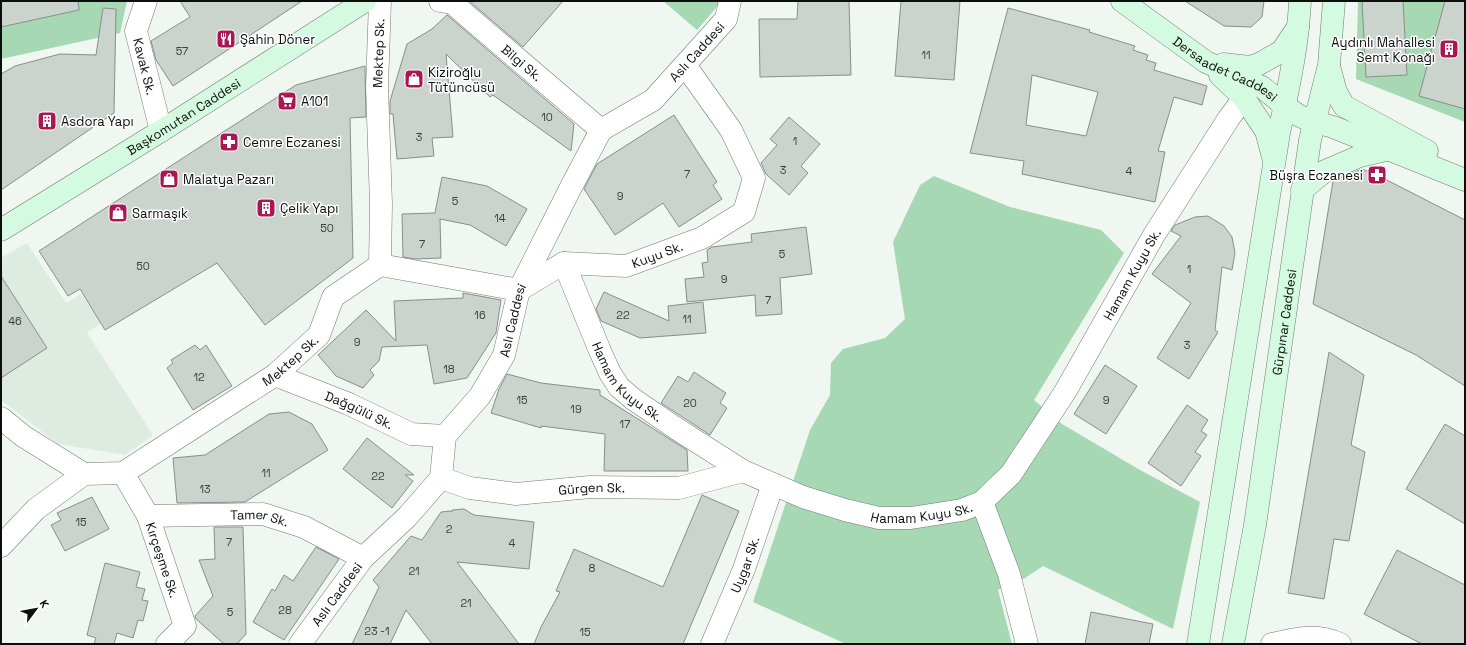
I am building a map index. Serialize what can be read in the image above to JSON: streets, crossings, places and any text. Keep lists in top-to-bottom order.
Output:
{
  "streets": {
    "main road": ["Dersaadet Caddesi", "Başkomutan Caddesi", "Gürpınar Caddesi"],
    "street": [
      "Aslı Caddesi",
      "Mektep Sk.",
      "Bilgi Sk.",
      "Kavak Sk.",
      "Kuyu Sk.",
      "Hamam Kuyu Sk.",
      "Dağgülü Sk.",
      "Gürgen Sk.",
      "Tamer Sk.",
      "Kırçeşme Sk.",
      "Uygar Sk."
    ]
  },
  "crossings": [
    ["Aslı Caddesi", "Bilgi Sk."],
    ["Aslı Caddesi", "Kuyu Sk."],
    ["Aslı Caddesi", "Dağgülü Sk."],
    ["Aslı Caddesi", "Gürgen Sk."],
    ["Aslı Caddesi", "Tamer Sk."],
    ["Mektep Sk.", "Dağgülü Sk."],
    ["Mektep Sk.", "Kırçeşme Sk."],
    ["Kavak Sk.", "Başkomutan Caddesi"],
    ["Dersaadet Caddesi", "Gürpınar Caddesi"],
    ["Kuyu Sk.", "Hamam Kuyu Sk."],
    ["Hamam Kuyu Sk.", "Gürgen Sk."],
    ["Hamam Kuyu Sk.", "Uygar Sk."],
    ["Tamer Sk.", "Kırçeşme Sk."]
  ],
  "places": {
    "restaurant": ["Şahin Döner"],
    "building": ["Aydınlı Mahallesi Semt Konağı", "Asdora Yapı", "Çelik Yapı"],
    "shop": ["Kiziroğlu Tütüncüsü", "Malatya Pazarı", "Sarmaşık"],
    "supermarket": ["A101"],
    "pharmacy": ["Cemre Eczanesi", "Büşra Eczanesi"]
  },
  "house_numbers": [
    "57",
    "11",
    "10",
    "3",
    "1",
    "3",
    "4",
    "7",
    "9",
    "5",
    "14",
    "50",
    "7",
    "5",
    "50",
    "1",
    "9",
    "7",
    "16",
    "22",
    "11",
    "46",
    "9",
    "3",
    "18",
    "12",
    "15",
    "9",
    "20",
    "19",
    "17",
    "11",
    "22",
    "13",
    "15",
    "2",
    "7",
    "4",
    "8",
    "21",
    "21",
    "28",
    "5",
    "23 -1",
    "15"
  ],
  "north": "top right"
}
